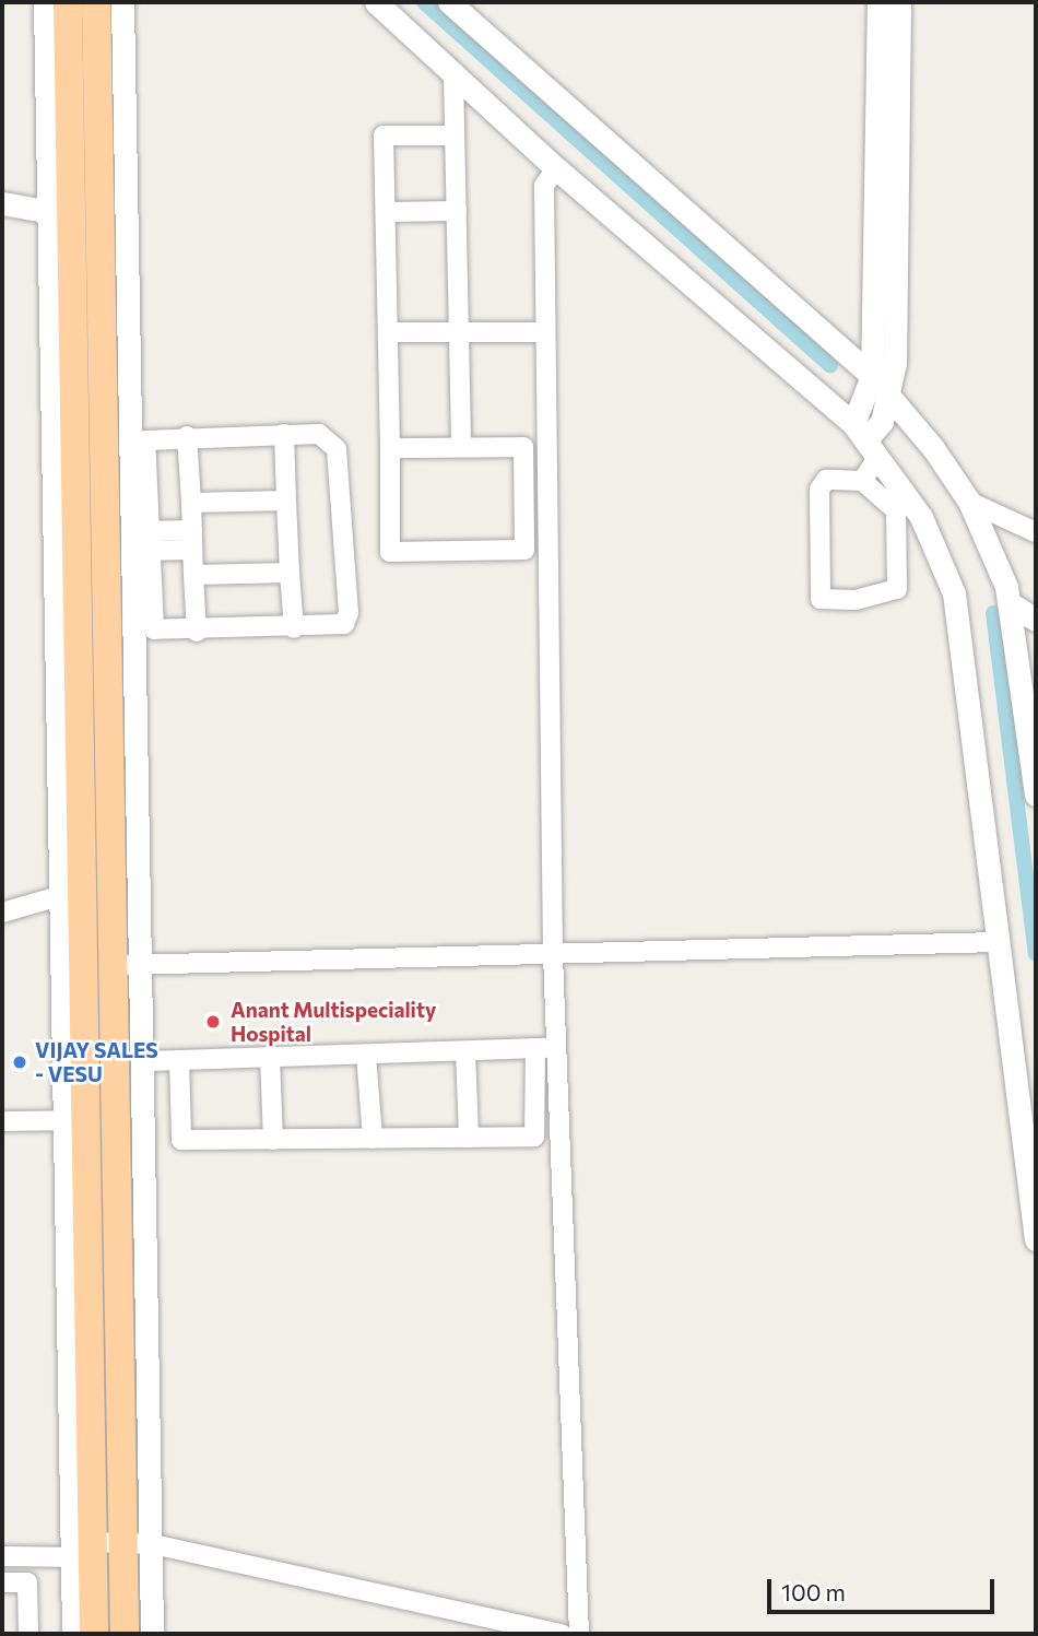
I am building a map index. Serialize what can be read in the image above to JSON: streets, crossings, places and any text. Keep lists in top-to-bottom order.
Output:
{
  "places": ["Anant Multispeciality Hospital", "VIJAY SALES - VESU"],
  "scale_bar": "100 m"
}
